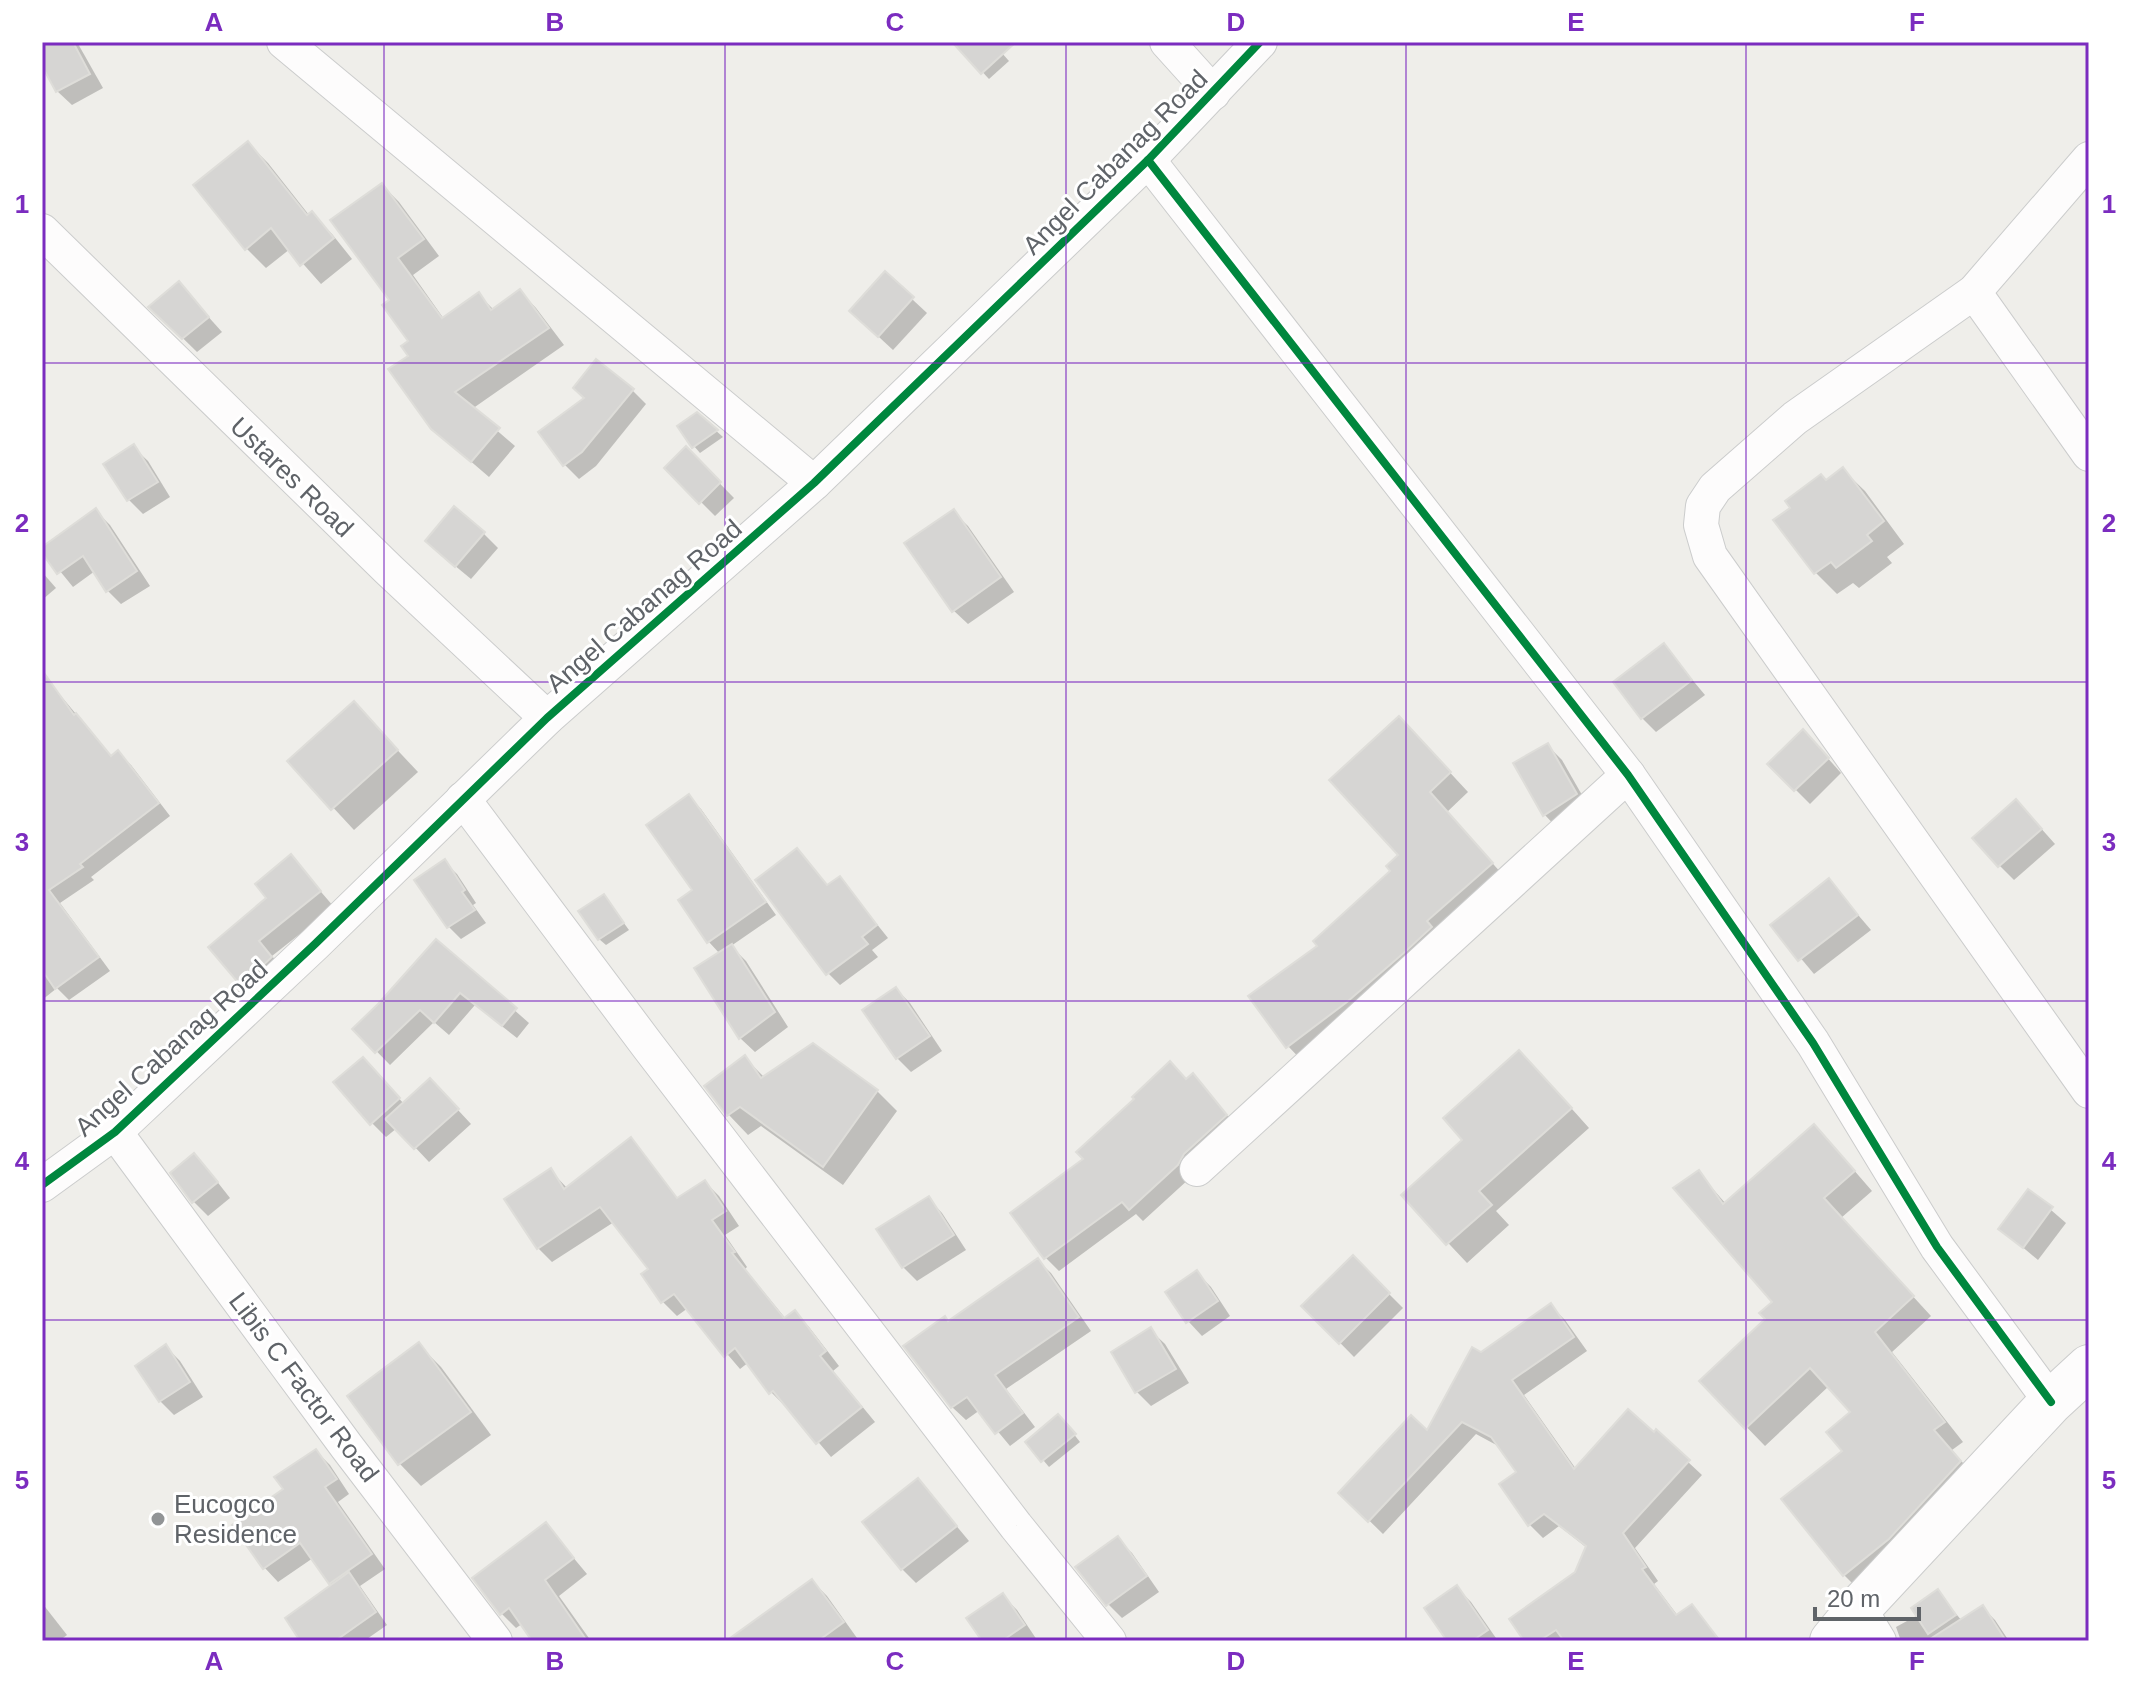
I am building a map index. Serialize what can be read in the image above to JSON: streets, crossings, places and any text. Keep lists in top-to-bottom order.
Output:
{
  "streets": {
    "street": ["Angel Cabanag Road", "Ustares Road", "Libis C Factor Road"]
  },
  "crossings": [
    ["Angel Cabanag Road", "Ustares Road"],
    ["Angel Cabanag Road", "Libis C Factor Road"]
  ],
  "places": ["Eucogco Residence"],
  "scale_bar": "20 m",
  "grid": {
    "columns": [
      "A",
      "B",
      "C",
      "D",
      "E",
      "F"
    ],
    "rows": [
      "1",
      "2",
      "3",
      "4",
      "5"
    ]
  }
}
